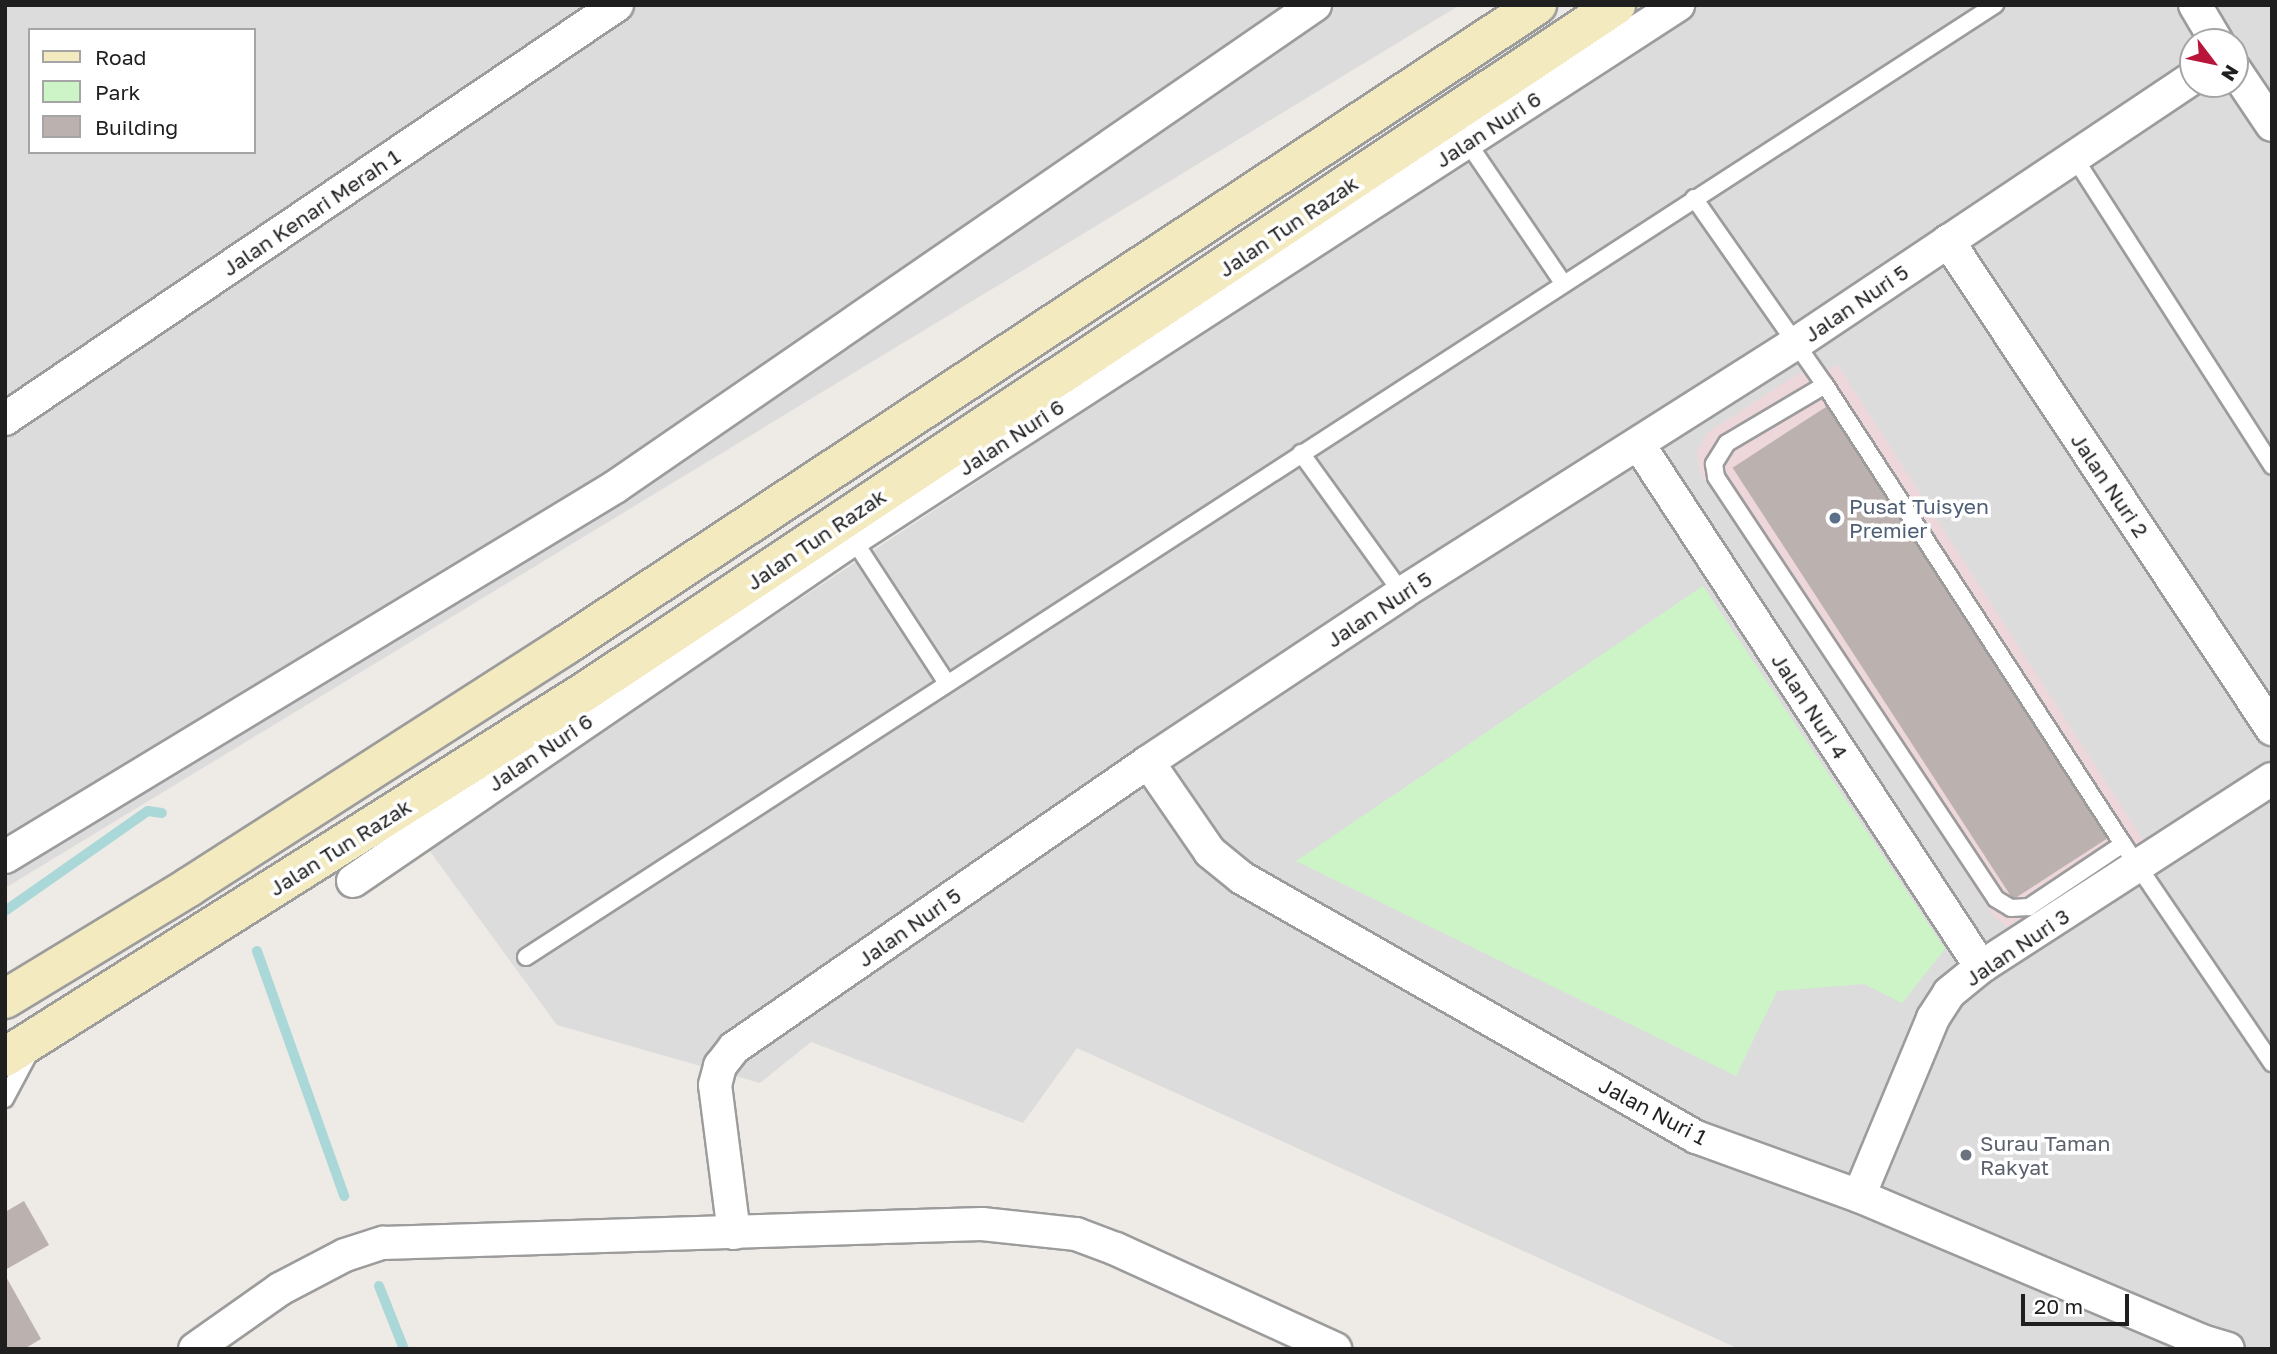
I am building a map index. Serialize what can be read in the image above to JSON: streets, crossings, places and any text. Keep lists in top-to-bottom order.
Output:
{
  "streets": {
    "main road": ["Jalan Tun Razak"],
    "street": [
      "Jalan Nuri 6",
      "Jalan Kenari Merah 1",
      "Jalan Nuri 5",
      "Jalan Nuri 2",
      "Jalan Nuri 4",
      "Jalan Nuri 3",
      "Jalan Nuri 1"
    ]
  },
  "crossings": [
    ["Jalan Nuri 6", "Jalan Tun Razak"],
    ["Jalan Nuri 5", "Jalan Nuri 2"],
    ["Jalan Nuri 5", "Jalan Nuri 4"],
    ["Jalan Nuri 5", "Jalan Nuri 1"],
    ["Jalan Nuri 4", "Jalan Nuri 3"],
    ["Jalan Nuri 3", "Jalan Nuri 1"]
  ],
  "places": ["Pusat Tuisyen Premier", "Surau Taman Rakyat"],
  "legend": ["Road", "Park", "Building"],
  "scale_bar": "20 m",
  "north": "bottom right"
}
